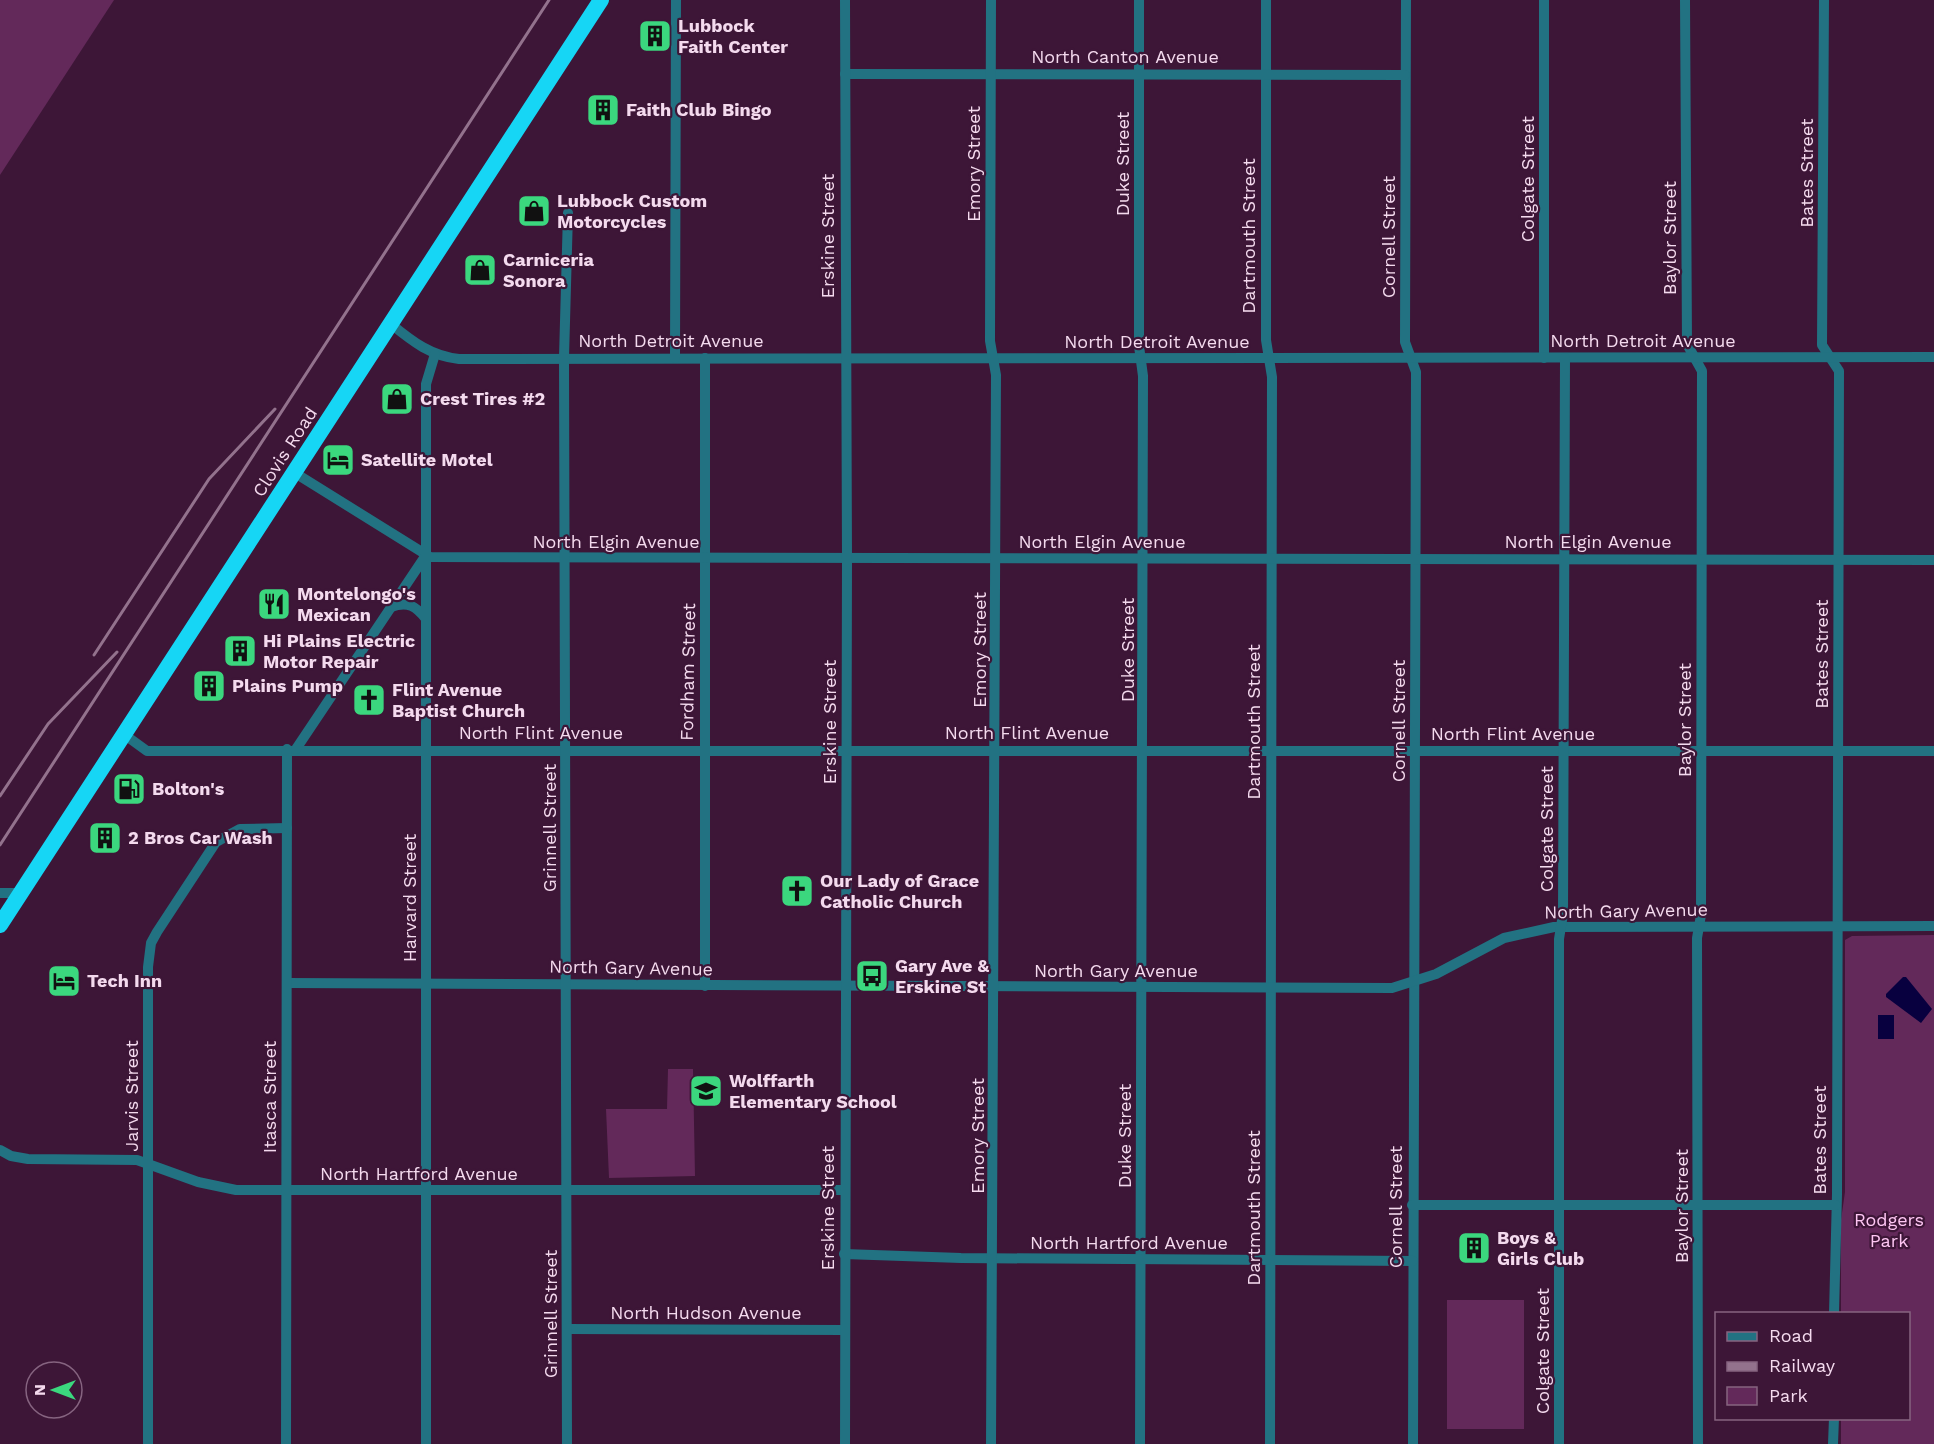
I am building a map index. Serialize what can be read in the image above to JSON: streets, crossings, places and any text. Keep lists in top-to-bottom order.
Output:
{
  "streets": {
    "highway": ["Clovis Road"],
    "street": [
      "North Canton Avenue",
      "Emory Street",
      "Duke Street",
      "Bates Street",
      "Colgate Street",
      "Erskine Street",
      "Dartmouth Street",
      "Cornell Street",
      "Baylor Street",
      "North Detroit Avenue",
      "North Elgin Avenue",
      "Fordham Street",
      "North Flint Avenue",
      "Grinnell Street",
      "Harvard Street",
      "North Gary Avenue",
      "Jarvis Street",
      "Itasca Street",
      "North Hartford Avenue",
      "North Hudson Avenue"
    ]
  },
  "crossings": [
    ["North Canton Avenue", "Emory Street"],
    ["North Canton Avenue", "Duke Street"],
    ["North Canton Avenue", "Erskine Street"],
    ["North Canton Avenue", "Dartmouth Street"],
    ["North Canton Avenue", "Cornell Street"],
    ["Emory Street", "North Detroit Avenue"],
    ["Emory Street", "North Elgin Avenue"],
    ["Emory Street", "North Flint Avenue"],
    ["Emory Street", "North Gary Avenue"],
    ["Emory Street", "North Hartford Avenue"],
    ["Duke Street", "North Detroit Avenue"],
    ["Duke Street", "North Elgin Avenue"],
    ["Duke Street", "North Flint Avenue"],
    ["Duke Street", "North Gary Avenue"],
    ["Duke Street", "North Hartford Avenue"],
    ["Bates Street", "North Detroit Avenue"],
    ["Bates Street", "North Elgin Avenue"],
    ["Bates Street", "North Flint Avenue"],
    ["Bates Street", "North Gary Avenue"],
    ["Colgate Street", "North Detroit Avenue"],
    ["Colgate Street", "North Elgin Avenue"],
    ["Colgate Street", "North Flint Avenue"],
    ["Colgate Street", "North Gary Avenue"],
    ["Erskine Street", "North Detroit Avenue"],
    ["Erskine Street", "North Elgin Avenue"],
    ["Erskine Street", "North Flint Avenue"],
    ["Erskine Street", "North Gary Avenue"],
    ["Erskine Street", "North Hartford Avenue"],
    ["Erskine Street", "North Hudson Avenue"],
    ["Dartmouth Street", "North Detroit Avenue"],
    ["Dartmouth Street", "North Elgin Avenue"],
    ["Dartmouth Street", "North Flint Avenue"],
    ["Dartmouth Street", "North Gary Avenue"],
    ["Dartmouth Street", "North Hartford Avenue"],
    ["Cornell Street", "North Detroit Avenue"],
    ["Cornell Street", "North Elgin Avenue"],
    ["Cornell Street", "North Flint Avenue"],
    ["Cornell Street", "North Gary Avenue"],
    ["Cornell Street", "North Hartford Avenue"],
    ["Baylor Street", "North Detroit Avenue"],
    ["Baylor Street", "North Elgin Avenue"],
    ["Baylor Street", "North Flint Avenue"],
    ["Baylor Street", "North Gary Avenue"],
    ["North Detroit Avenue", "Clovis Road"],
    ["North Detroit Avenue", "Fordham Street"],
    ["North Detroit Avenue", "Grinnell Street"],
    ["North Detroit Avenue", "Harvard Street"],
    ["Clovis Road", "North Flint Avenue"],
    ["North Elgin Avenue", "Fordham Street"],
    ["North Elgin Avenue", "Grinnell Street"],
    ["North Elgin Avenue", "Harvard Street"],
    ["Fordham Street", "North Flint Avenue"],
    ["Fordham Street", "North Gary Avenue"],
    ["North Flint Avenue", "Grinnell Street"],
    ["North Flint Avenue", "Harvard Street"],
    ["North Flint Avenue", "Itasca Street"],
    ["Grinnell Street", "North Gary Avenue"],
    ["Grinnell Street", "North Hartford Avenue"],
    ["Grinnell Street", "North Hudson Avenue"],
    ["Harvard Street", "North Gary Avenue"],
    ["Harvard Street", "North Hartford Avenue"],
    ["North Gary Avenue", "Itasca Street"],
    ["Jarvis Street", "Itasca Street"],
    ["Jarvis Street", "North Hartford Avenue"],
    ["Itasca Street", "North Hartford Avenue"]
  ],
  "parks": ["Rodgers Park"],
  "places": {
    "building": [
      "Lubbock Faith Center",
      "Faith Club Bingo",
      "Hi Plains Electric Motor Repair",
      "Plains Pump",
      "2 Bros Car Wash",
      "Boys & Girls Club"
    ],
    "shop": ["Lubbock Custom Motorcycles", "Carniceria Sonora", "Crest Tires #2"],
    "hotel": ["Satellite Motel", "Tech Inn"],
    "restaurant": ["Montelongo's Mexican"],
    "church": ["Flint Avenue Baptist Church", "Our Lady of Grace Catholic Church"],
    "fuel station": ["Bolton's"],
    "bus stop": ["Gary Ave & Erskine St"],
    "school or university": ["Wolffarth Elementary School"]
  },
  "legend": ["Road", "Railway", "Park"],
  "north": "left"
}
